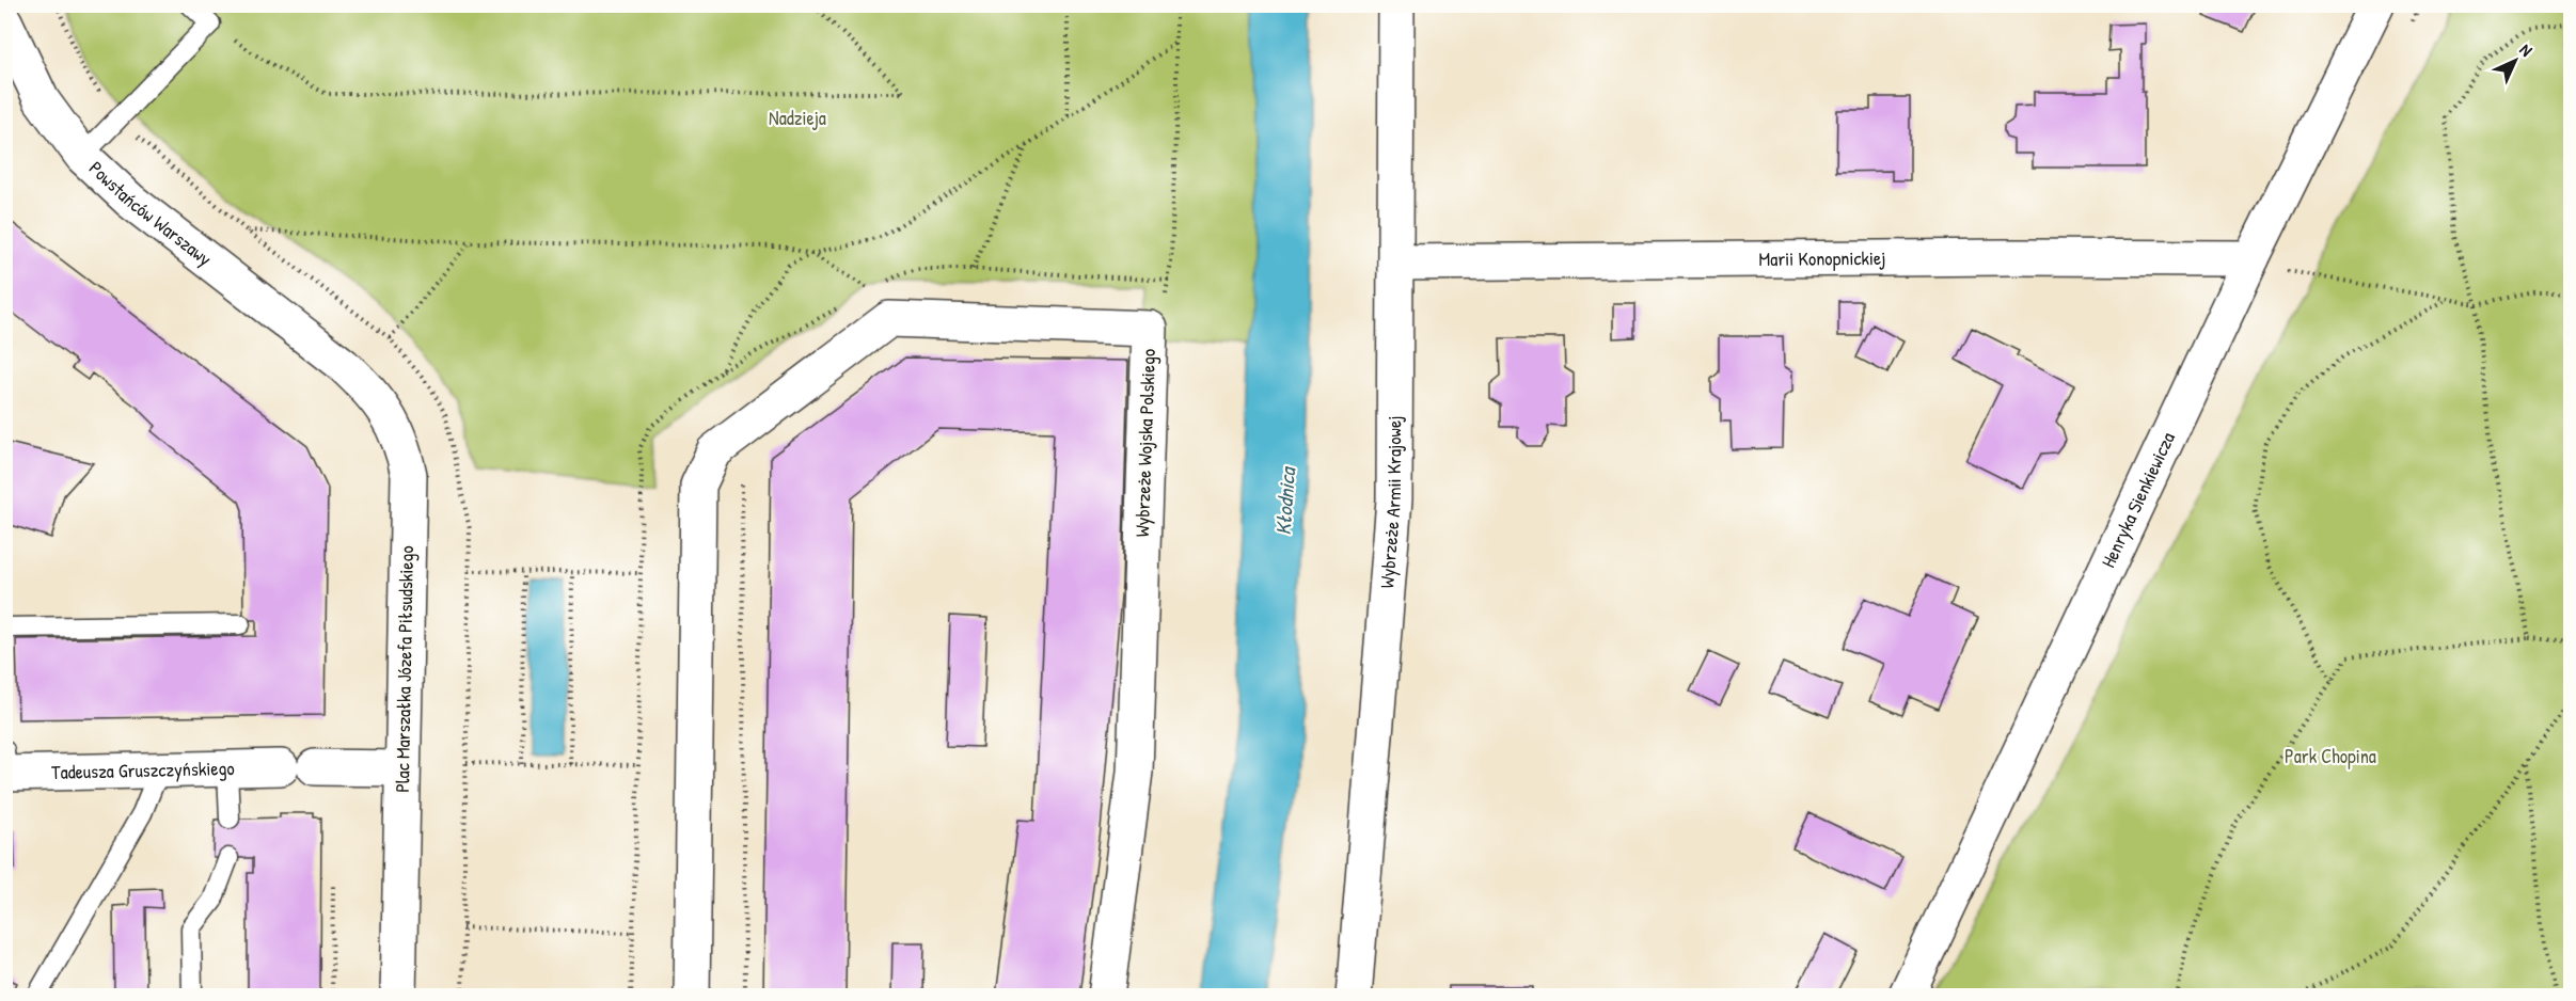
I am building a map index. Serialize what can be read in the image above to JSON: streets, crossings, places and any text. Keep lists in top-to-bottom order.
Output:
{
  "streets": {
    "street": [
      "Powstańców Warszawy",
      "Marii Konopnickiej",
      "Wybrzeże Wojska Polskiego",
      "Henryka Sienkiewicza",
      "Wybrzeże Armii Krajowej",
      "Plac Marszałka Józefa Piłsudskiego",
      "Tadeusza Gruszczyńskiego"
    ]
  },
  "crossings": [
    ["Powstańców Warszawy", "Plac Marszałka Józefa Piłsudskiego"],
    ["Marii Konopnickiej", "Henryka Sienkiewicza"],
    ["Marii Konopnickiej", "Wybrzeże Armii Krajowej"],
    ["Plac Marszałka Józefa Piłsudskiego", "Tadeusza Gruszczyńskiego"]
  ],
  "water": ["Kłodnica"],
  "parks": ["Nadzieja", "Park Chopina"],
  "north": "top right"
}
